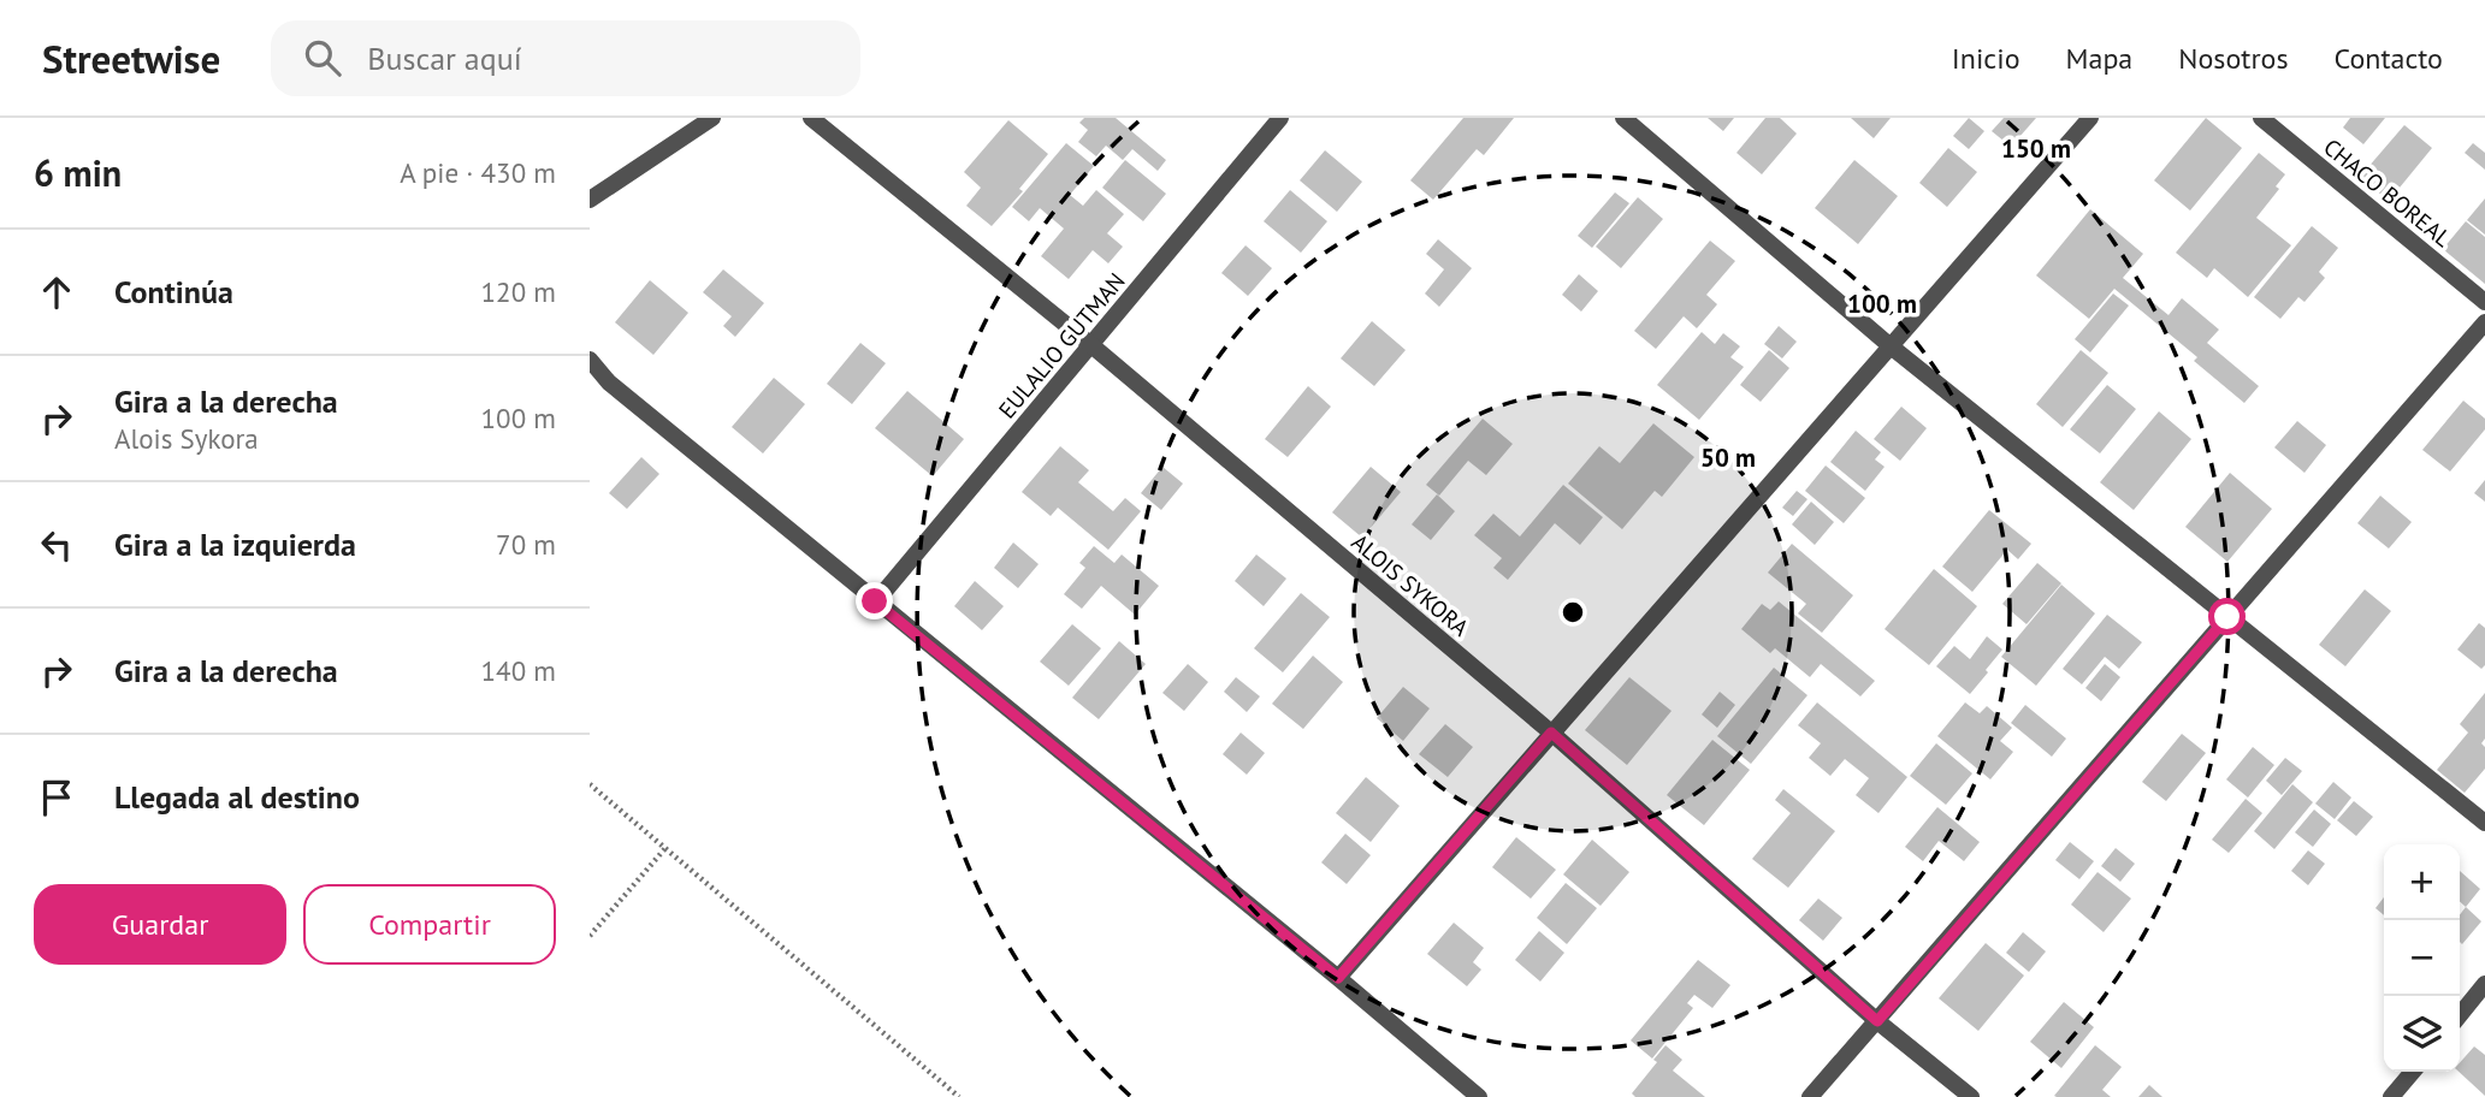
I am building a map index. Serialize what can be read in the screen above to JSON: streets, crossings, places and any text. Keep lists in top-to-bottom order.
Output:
{
  "streets": {
    "street": ["CHACO BOREAL", "EULALIO GUTMAN", "ALOIS SYKORA"]
  },
  "crossings": [
    ["EULALIO GUTMAN", "ALOIS SYKORA"]
  ],
  "page": {
    "header": "Streetwise",
    "search": "Buscar aquí",
    "nav": [
      "Inicio",
      "Mapa",
      "Nosotros",
      "Contacto"
    ],
    "heading": ["6 min", "A pie · 430 m"],
    "list": [
      ["Continúa", "120 m"],
      ["Gira a la derecha", "Alois Sykora", "100 m"],
      ["Gira a la izquierda", "70 m"],
      ["Gira a la derecha", "140 m"],
      "Llegada al destino"
    ],
    "map_buttons": ["+", "−"],
    "buttons": ["Guardar", "Compartir"]
  },
  "rings": ["150 m", "100 m", "50 m"]
}
